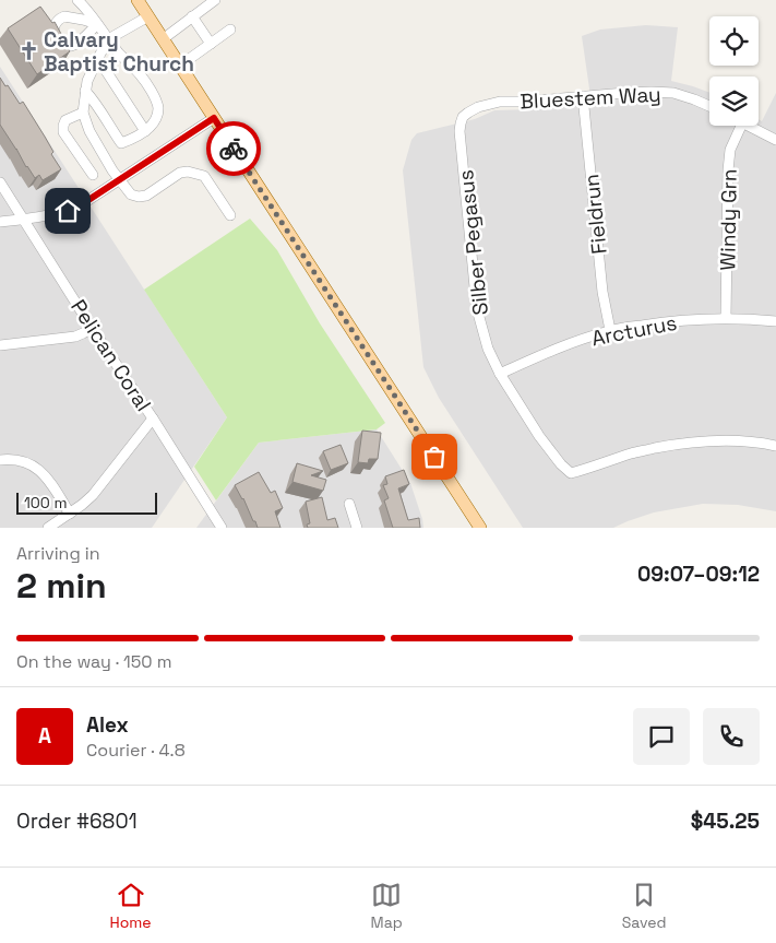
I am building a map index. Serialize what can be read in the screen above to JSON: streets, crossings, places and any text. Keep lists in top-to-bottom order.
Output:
{
  "streets": {
    "street": [
      "Bluestem Way",
      "Fieldrun",
      "Windy Grn",
      "Silber Pegasus",
      "Arcturus",
      "Pelican Coral"
    ]
  },
  "crossings": [
    ["Bluestem Way", "Fieldrun"],
    ["Bluestem Way", "Silber Pegasus"],
    ["Fieldrun", "Arcturus"],
    ["Windy Grn", "Arcturus"],
    ["Silber Pegasus", "Arcturus"]
  ],
  "places": {
    "church": ["Calvary Baptist Church"]
  },
  "scale_bar": "100 m",
  "page": {
    "scale": "100 m",
    "heading": ["2 min", "Arriving in", "09:07–09:12"],
    "panel": [
      "Alex",
      "Courier · 4.8",
      "Order #6801",
      "$45.25"
    ],
    "bar": "On the way · 150 m",
    "round": "A",
    "tabs": ["Home", "Map", "Saved"]
  }
}
